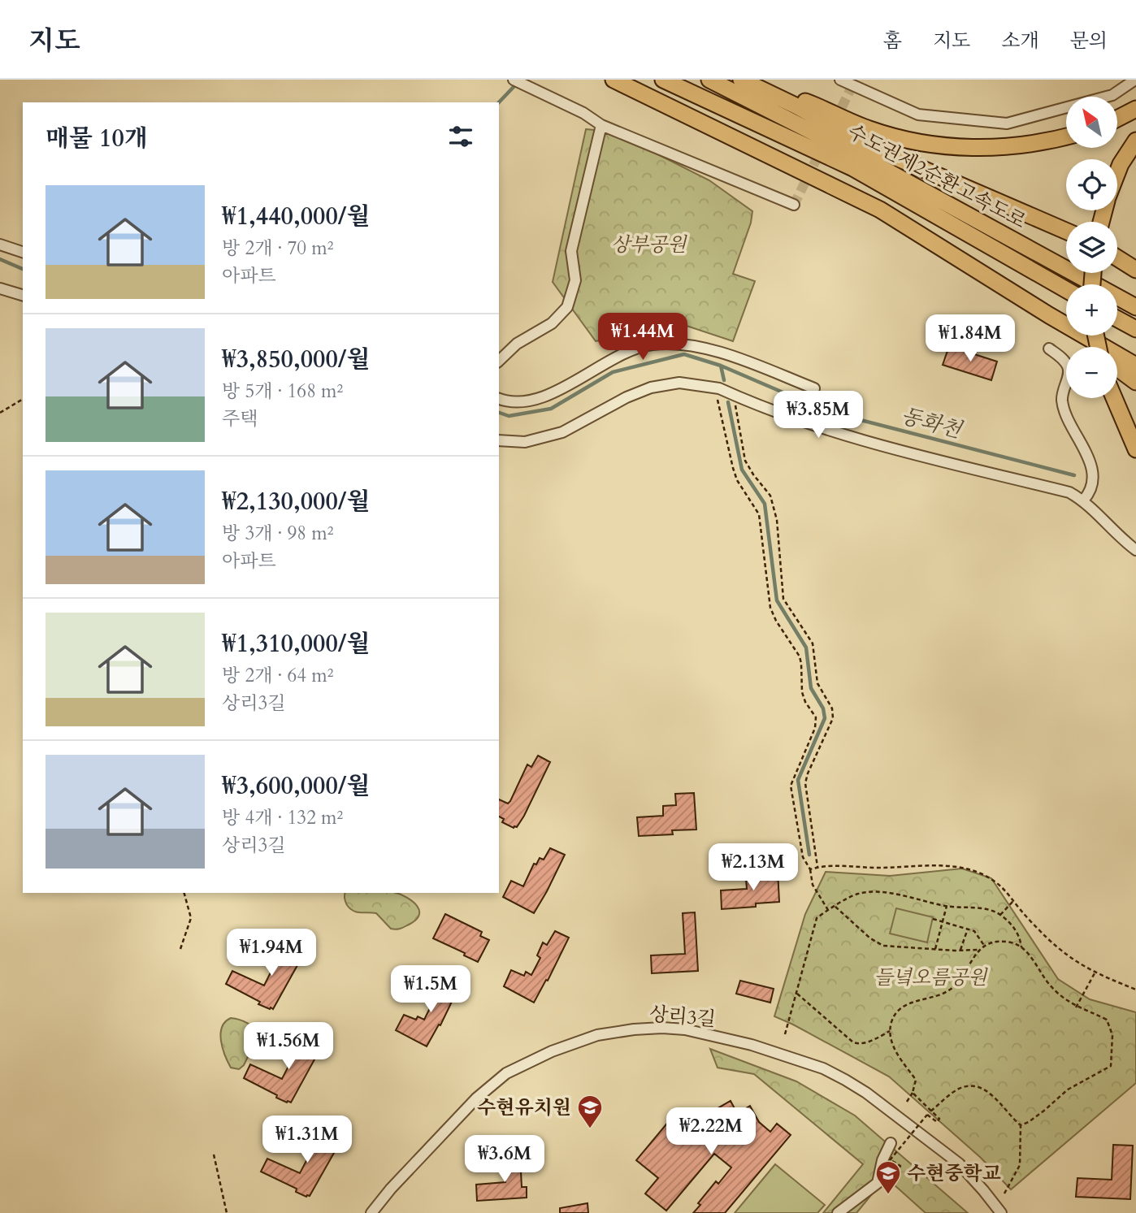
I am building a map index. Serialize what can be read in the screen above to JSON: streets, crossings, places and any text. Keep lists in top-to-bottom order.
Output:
{
  "streets": {
    "highway": ["수도권제2순환고속도로"],
    "street": ["상리3길"]
  },
  "water": ["동화천"],
  "parks": ["상부공원", "들녘오름공원"],
  "places": {
    "school or university": ["수현유치원", "수현중학교"]
  },
  "north": "top left",
  "page": {
    "header": "지도",
    "nav": [
      "홈",
      "지도",
      "소개",
      "문의"
    ],
    "map_buttons": ["+", "−"],
    "heading": "매물 10개",
    "list": [
      {
        "name": "₩1,440,000/월",
        "note": "방 2개 · 70 m² · 아파트"
      },
      {
        "name": "₩3,850,000/월",
        "note": "방 5개 · 168 m² · 주택"
      },
      {
        "name": "₩2,130,000/월",
        "note": "방 3개 · 98 m² · 아파트"
      },
      {
        "name": "₩1,310,000/월",
        "note": "방 2개 · 64 m² · 상리3길"
      },
      {
        "name": "₩3,600,000/월",
        "note": "방 4개 · 132 m² · 상리3길"
      }
    ],
    "price": [
      "₩1.44M",
      "₩1.84M",
      "₩3.85M",
      "₩2.13M",
      "₩1.94M",
      "₩1.5M",
      "₩1.56M",
      "₩2.22M",
      "₩1.31M",
      "₩3.6M"
    ]
  }
}
